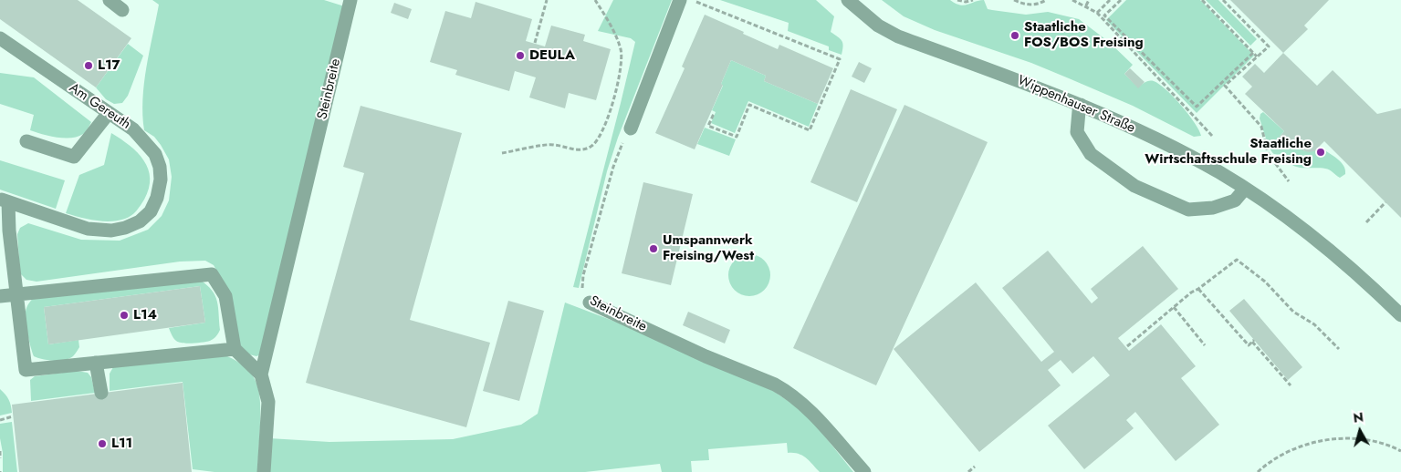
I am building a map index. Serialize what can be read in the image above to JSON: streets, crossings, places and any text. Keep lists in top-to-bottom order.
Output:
{
  "streets": {
    "street": ["Steinbreite", "Wippenhauser Straße", "Am Gereuth"]
  },
  "places": [
    "Staatliche FOS/BOS Freising",
    "DEULA",
    "L17",
    "Staatliche Wirtschaftsschule Freising",
    "Umspannwerk Freising/West",
    "L14",
    "L11"
  ],
  "north": "top"
}
